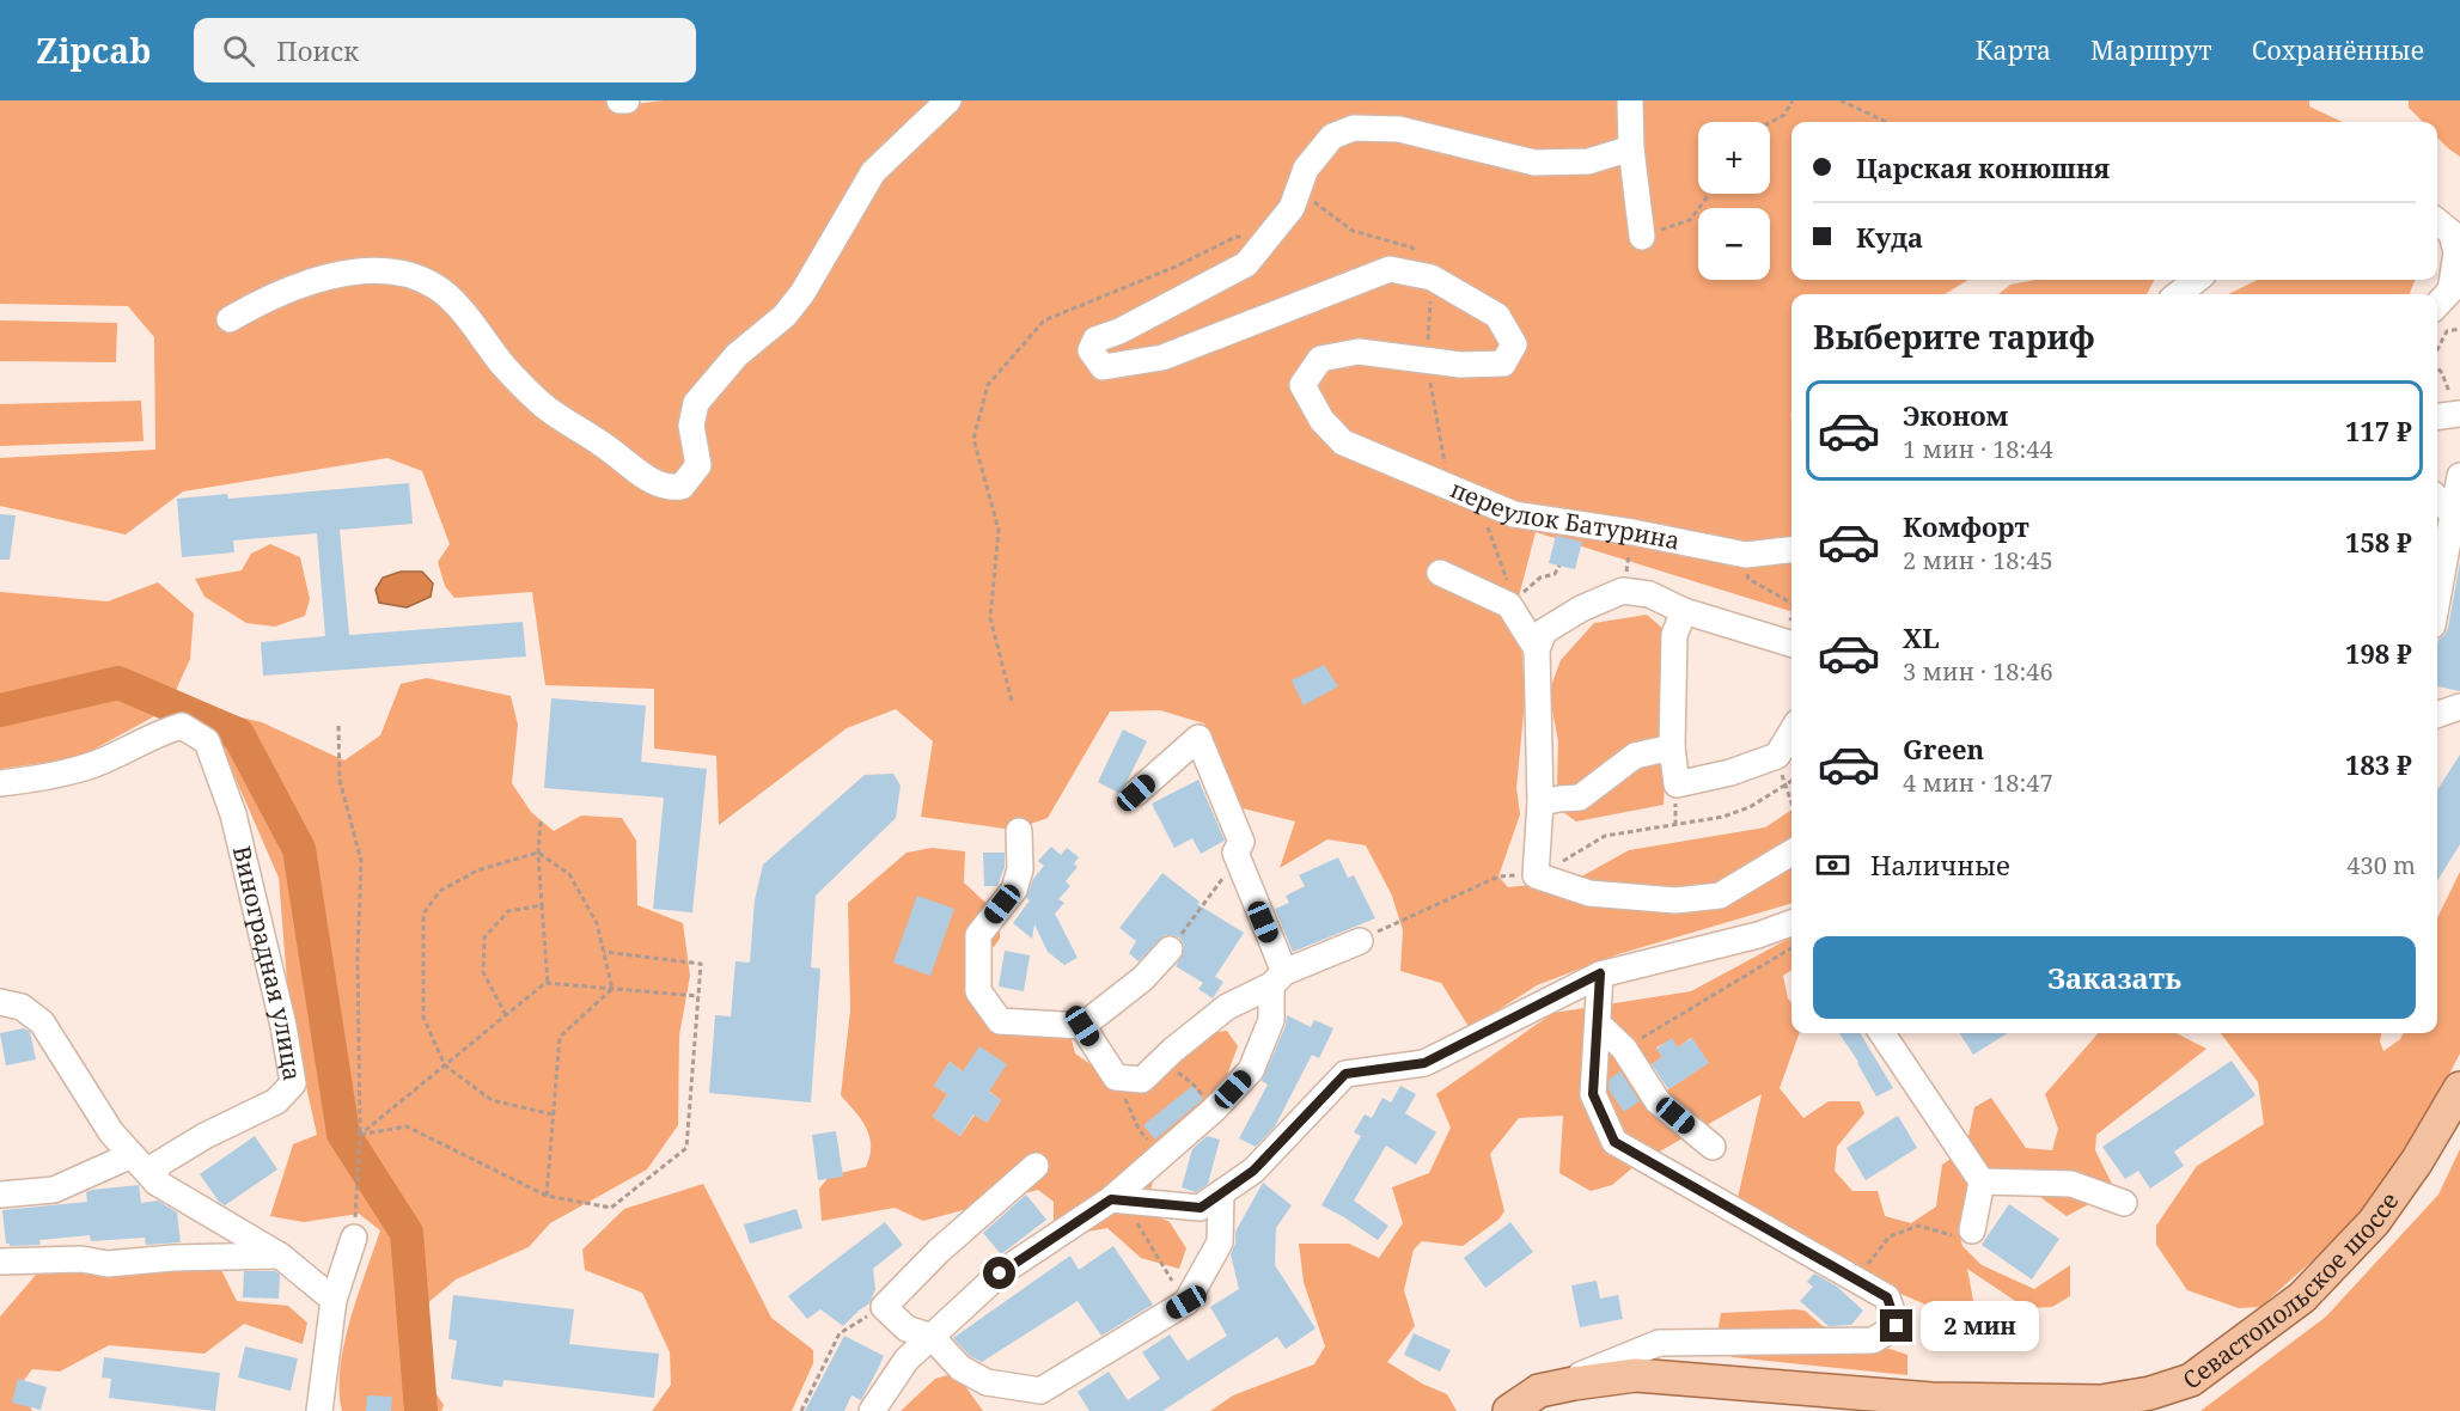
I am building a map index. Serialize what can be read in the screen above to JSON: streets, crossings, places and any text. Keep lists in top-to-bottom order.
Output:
{
  "streets": {
    "main road": ["Севастопольское шоссе"],
    "street": ["переулок Батурина", "Виноградная улица"]
  },
  "page": {
    "header": "Zipcab",
    "search": "Поиск",
    "nav": ["Карта", "Маршрут", "Сохранённые"],
    "map_buttons": ["+", "−"],
    "banner": ["Царская конюшня", "Куда"],
    "heading": "Выберите тариф",
    "list": [
      {
        "name": "Эконом",
        "note": "1 мин · 18:44",
        "value": "117 ₽"
      },
      {
        "name": "Комфорт",
        "note": "2 мин · 18:45",
        "value": "158 ₽"
      },
      {
        "name": "XL",
        "note": "3 мин · 18:46",
        "value": "198 ₽"
      },
      {
        "name": "Green",
        "note": "4 мин · 18:47",
        "value": "183 ₽"
      }
    ],
    "pay": ["Наличные", "430 m"],
    "buttons": "Заказать",
    "bubble": "2 мин"
  }
}
